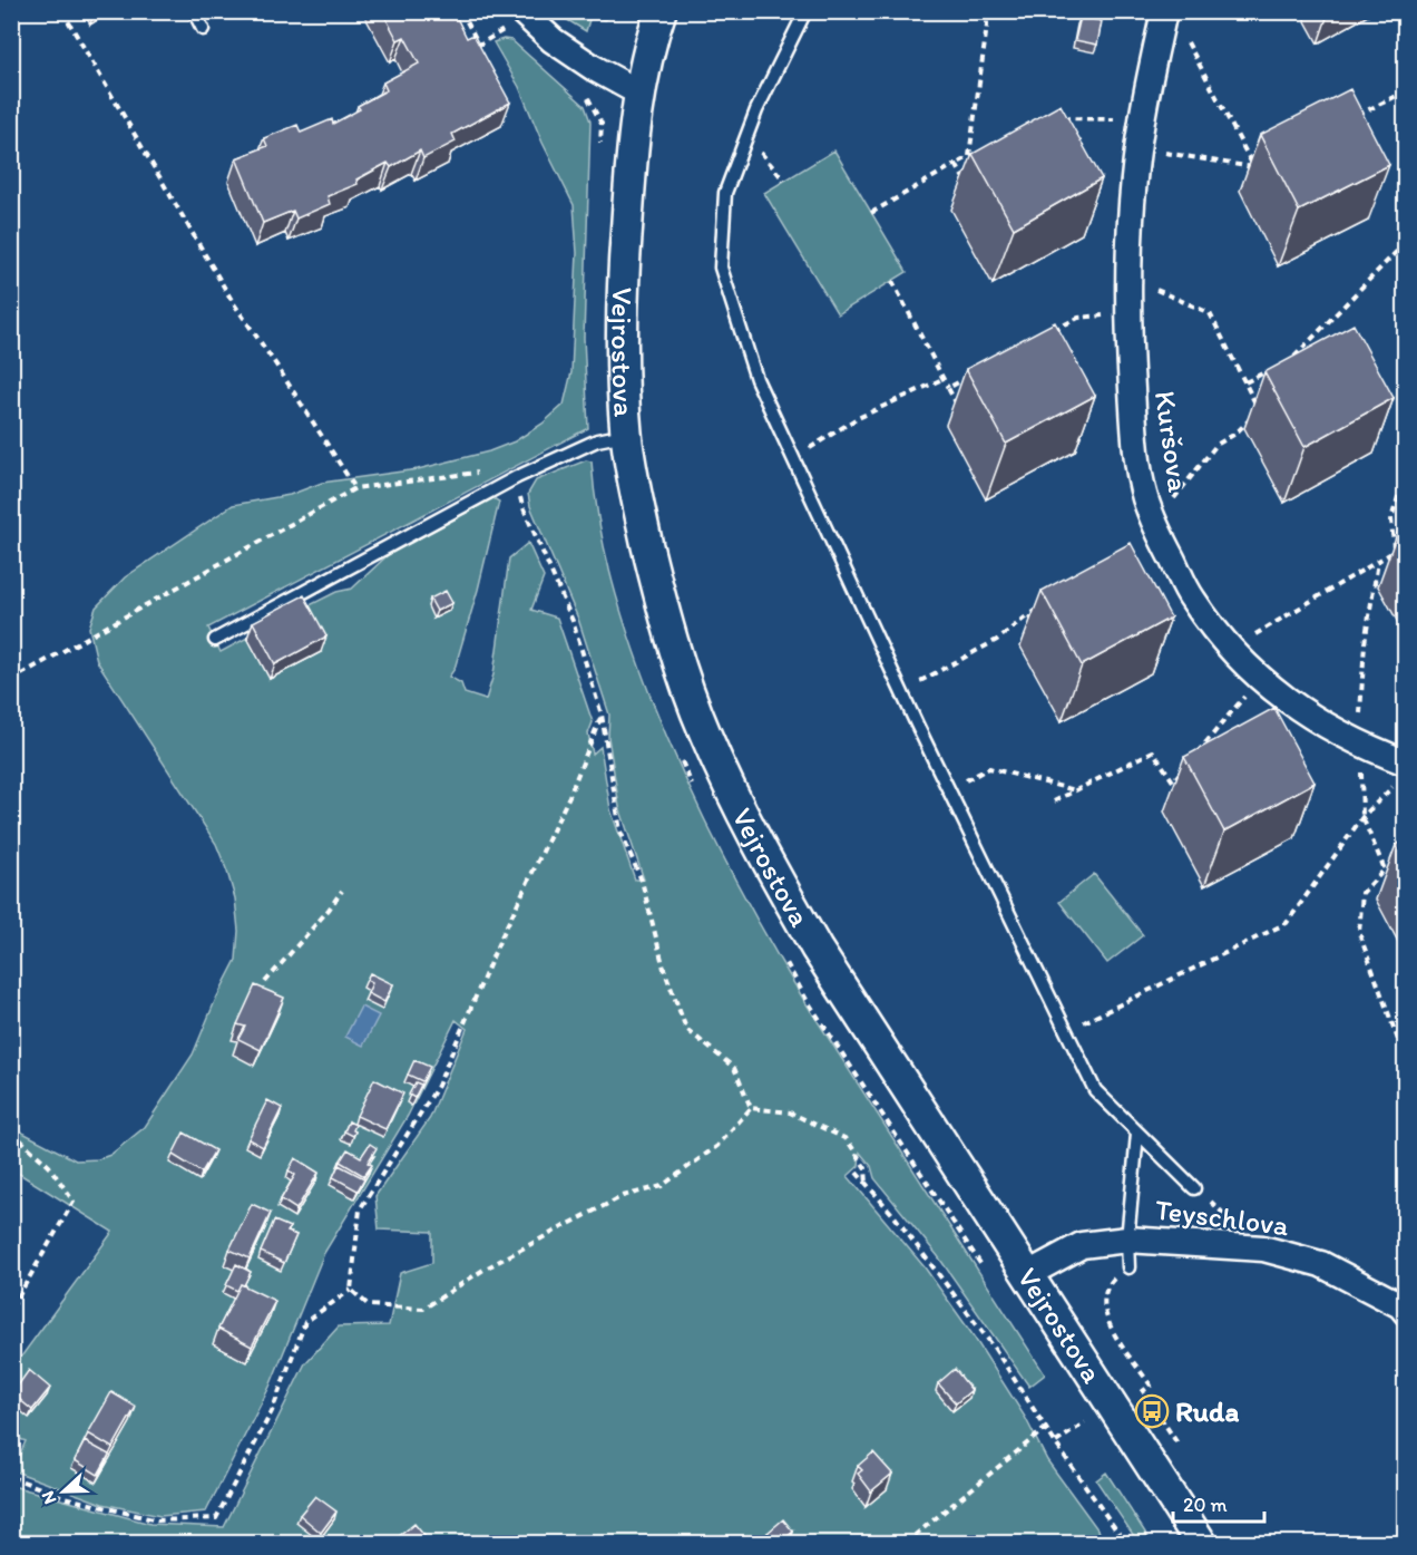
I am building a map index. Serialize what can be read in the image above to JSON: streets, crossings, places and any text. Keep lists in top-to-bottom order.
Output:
{
  "streets": {
    "street": ["Vejrostova", "Kuršova", "Teyschlova"]
  },
  "crossings": [
    ["Vejrostova", "Teyschlova"]
  ],
  "places": {
    "bus stop": ["Ruda"]
  },
  "scale_bar": "20 m",
  "north": "left"
}
